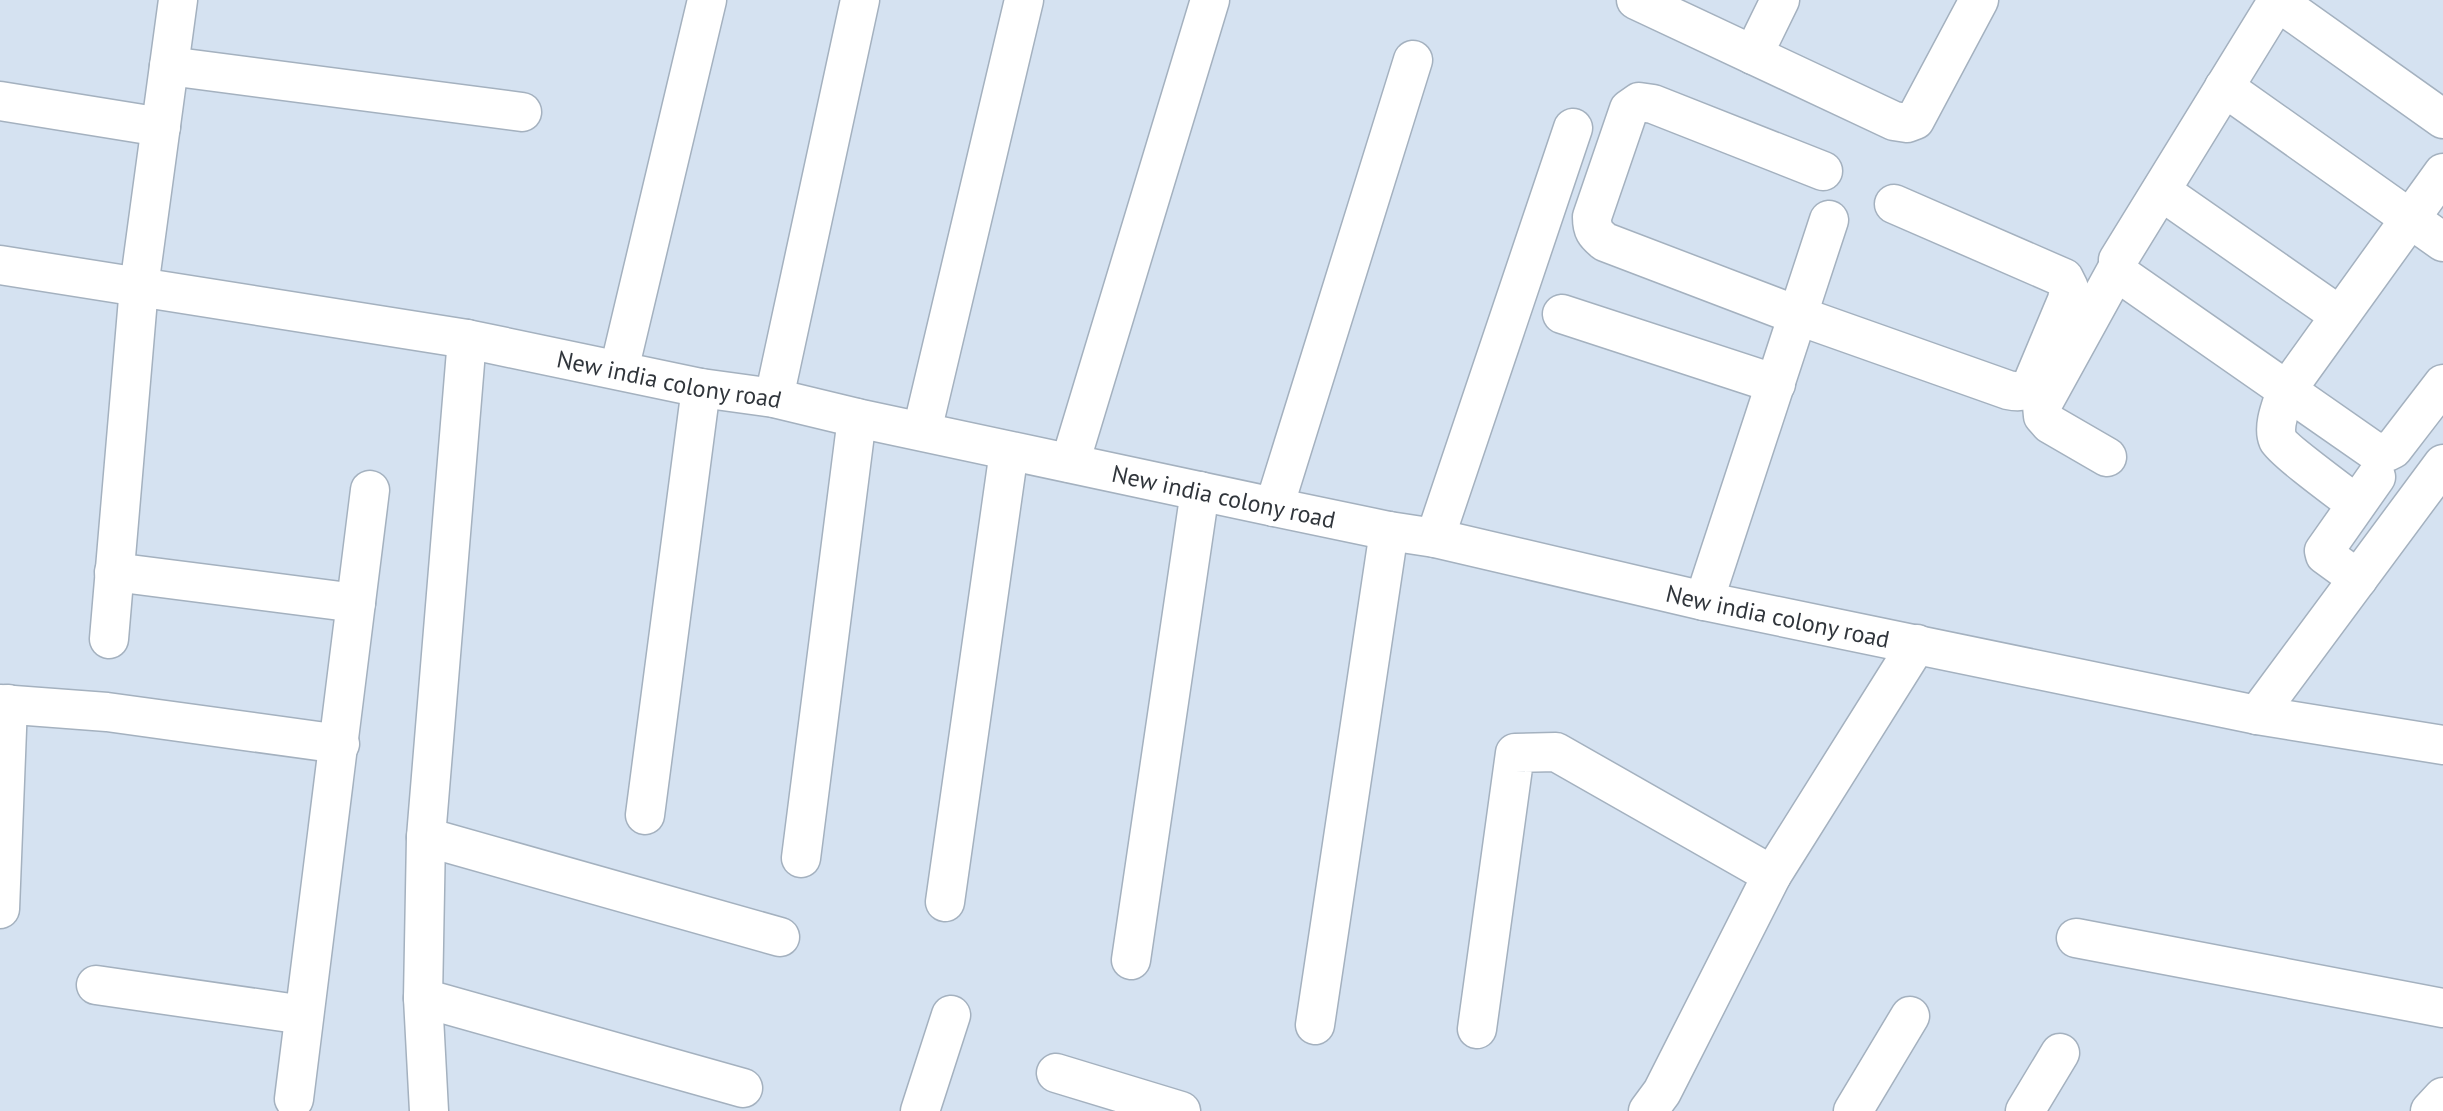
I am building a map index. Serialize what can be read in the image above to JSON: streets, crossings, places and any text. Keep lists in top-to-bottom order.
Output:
{
  "streets": {
    "street": ["New india colony road"]
  }
}
